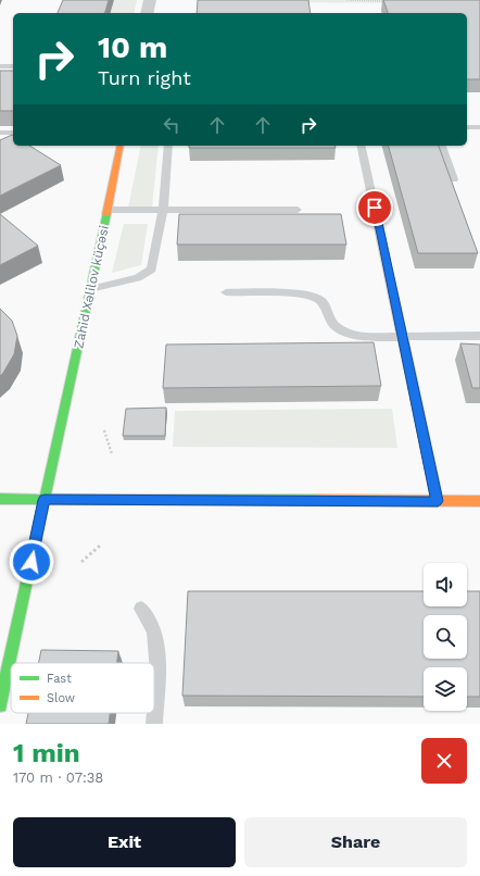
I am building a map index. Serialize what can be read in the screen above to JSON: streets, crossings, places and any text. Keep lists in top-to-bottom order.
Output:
{
  "streets": {
    "street": ["Zahid Xəlilov küçəsi"]
  },
  "legend": ["Fast", "Slow"],
  "page": {
    "turn": ["10 m", "Turn right"],
    "heading": ["1 min", "170 m · 07:38"],
    "buttons": ["Exit", "Share"]
  }
}
